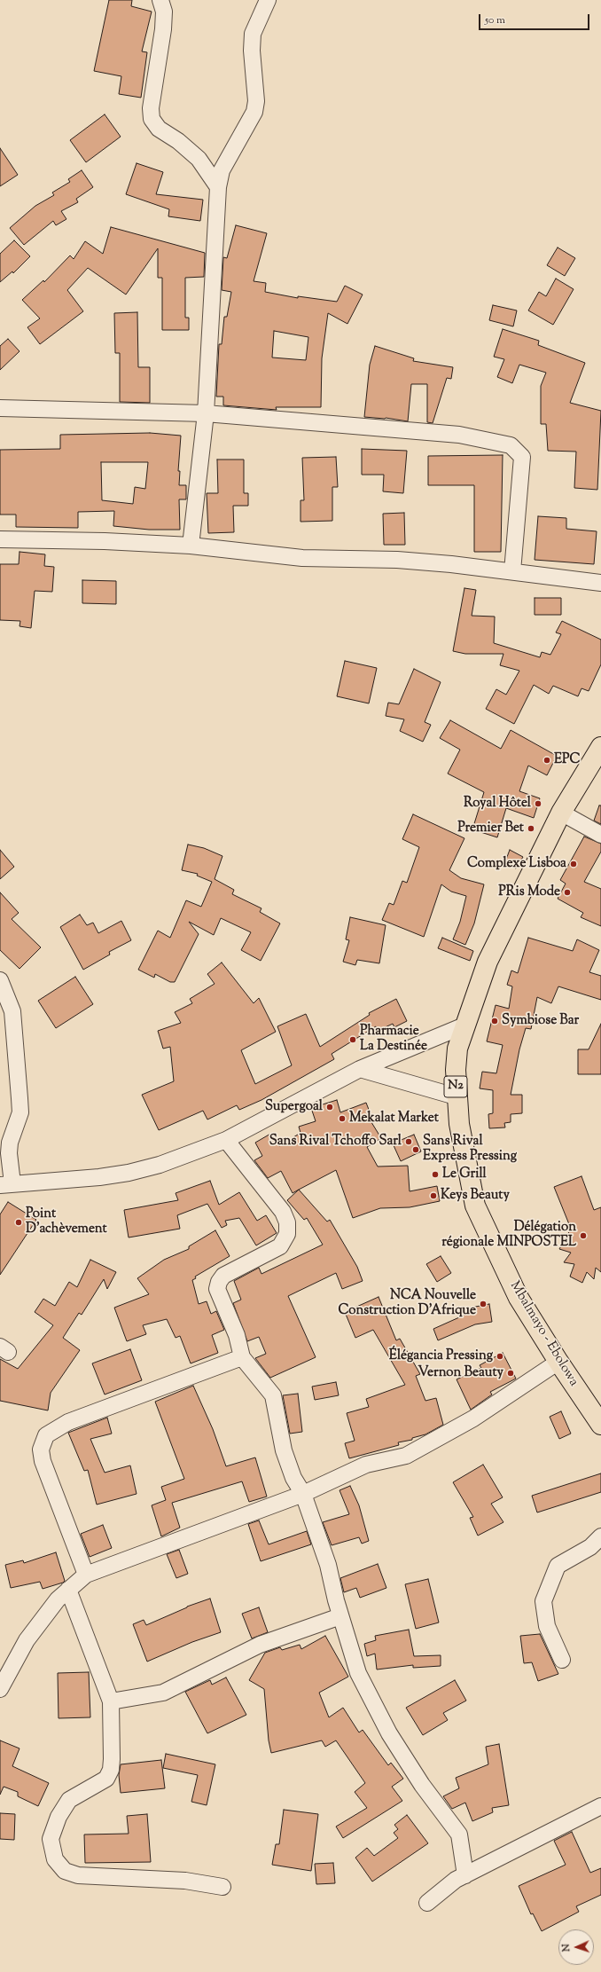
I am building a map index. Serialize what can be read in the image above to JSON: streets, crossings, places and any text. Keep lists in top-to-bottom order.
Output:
{
  "streets": {
    "highway": ["N2", "Mbalmayo - Ebolowa"]
  },
  "places": [
    "EPC",
    "Royal Hôtel",
    "Premier Bet",
    "Complexe Lisboa",
    "PRis Mode",
    "Symbiose Bar",
    "Pharmacie La Destinée",
    "Supergoal",
    "Mekalat Market",
    "Sans Rival Tchoffo Sarl",
    "Sans Rival Express Pressing",
    "Le Grill",
    "Keys Beauty",
    "Point D’achèvement",
    "Délégation régionale MINPOSTEL",
    "NCA Nouvelle Construction D’Afrique",
    "Élégancia Pressing",
    "Vernon Beauty"
  ],
  "scale_bar": "50 m",
  "north": "left"
}
